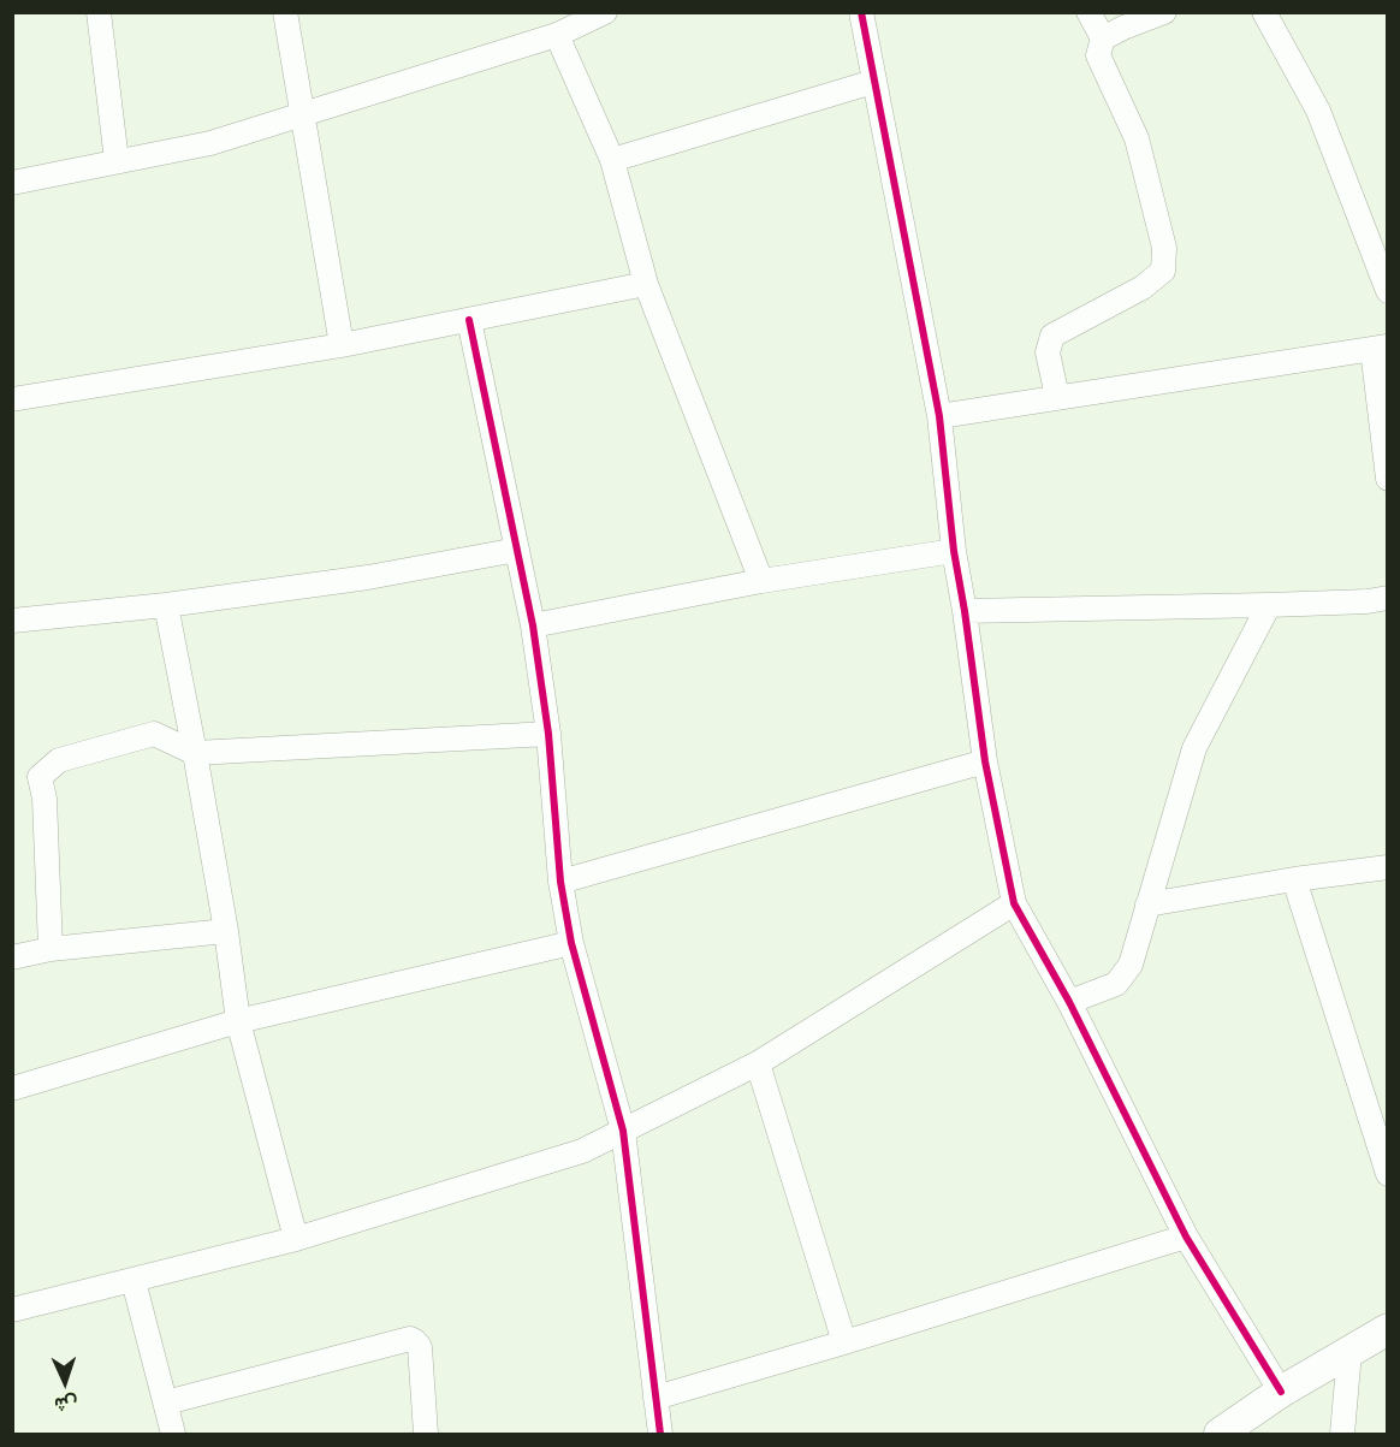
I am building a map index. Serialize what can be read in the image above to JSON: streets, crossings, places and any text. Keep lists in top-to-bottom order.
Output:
{
  "north": "bottom"
}
